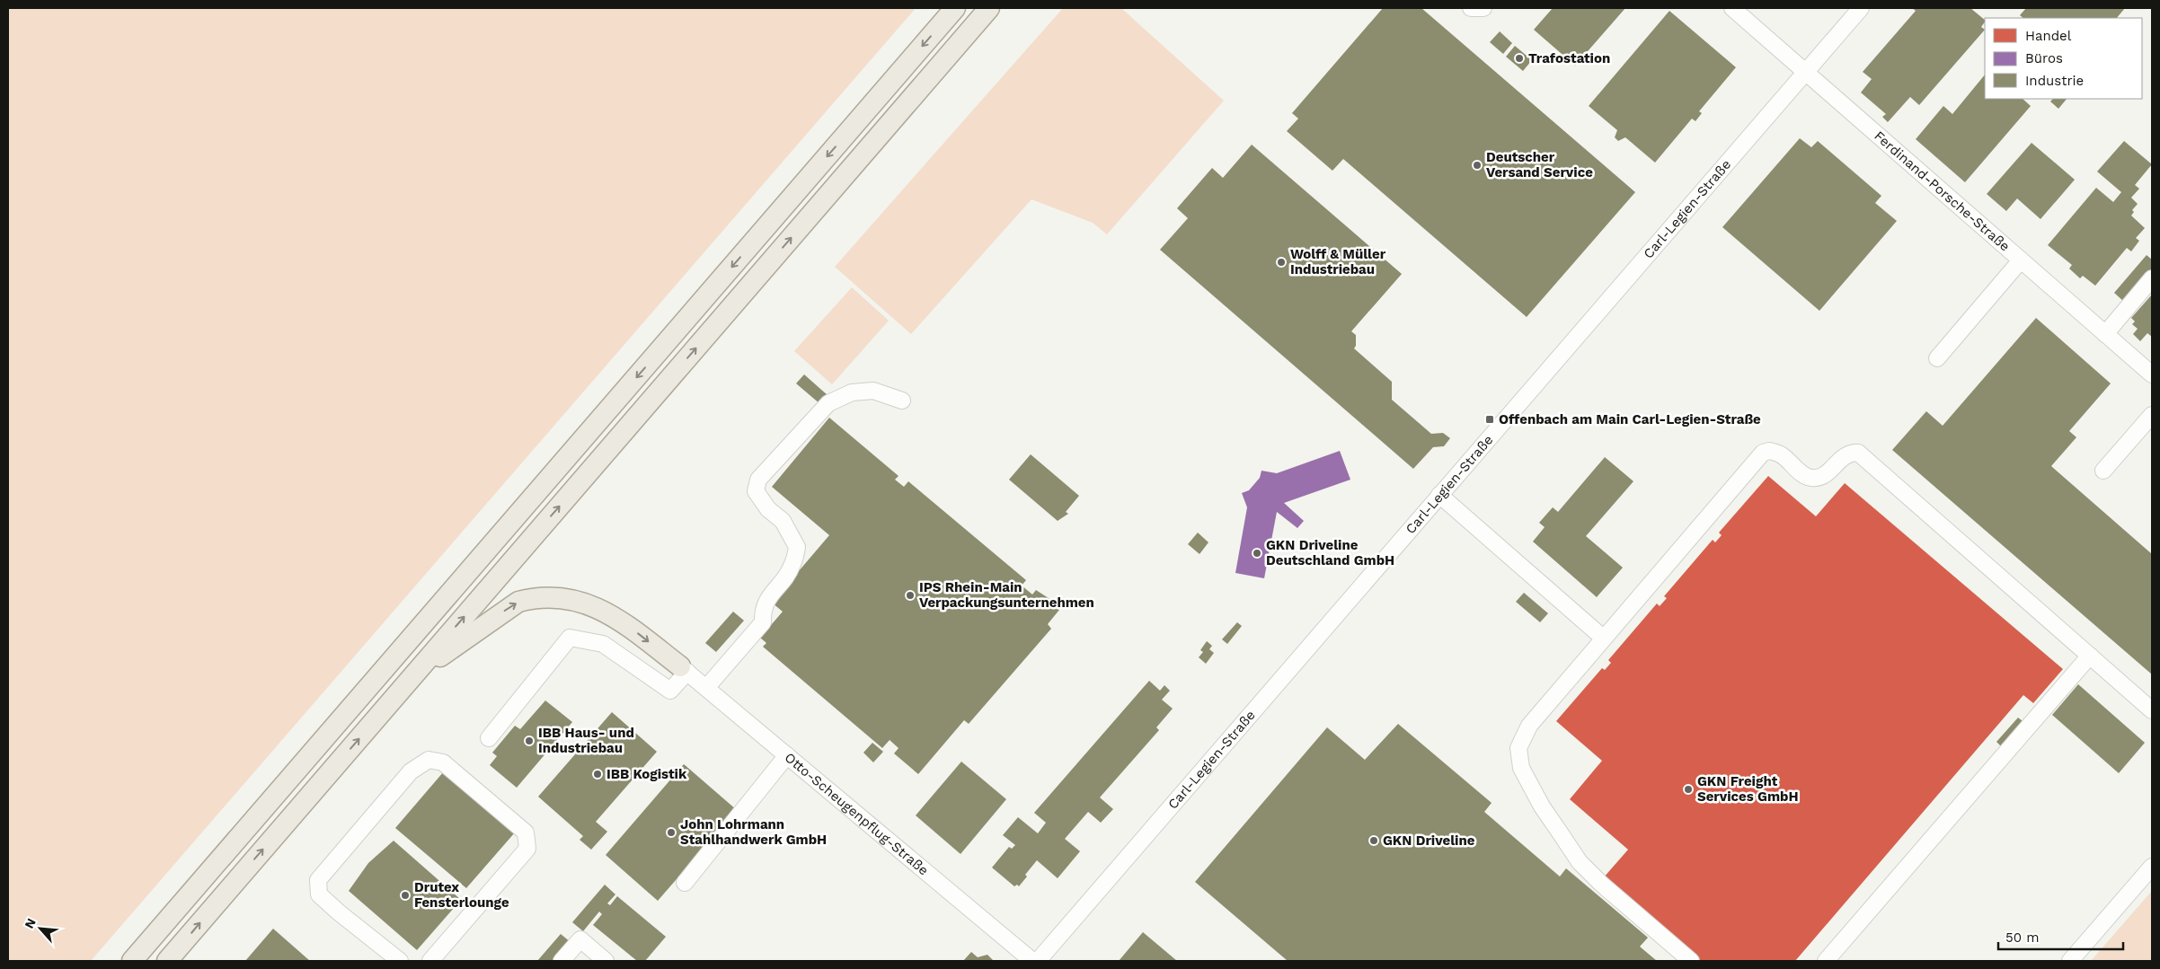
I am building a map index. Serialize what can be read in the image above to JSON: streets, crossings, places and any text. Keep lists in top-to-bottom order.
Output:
{
  "streets": {
    "street": ["Ferdinand-Porsche-Straße", "Carl-Legien-Straße", "Otto-Scheugenpflug-Straße"]
  },
  "crossings": [
    ["Ferdinand-Porsche-Straße", "Carl-Legien-Straße"]
  ],
  "places": {
    "other": [
      "Trafostation",
      "Deutscher Versand Service",
      "Wolff & Müller Industriebau",
      "GKN Driveline Deutschland GmbH",
      "IPS Rhein-Main Verpackungsunternehmen",
      "IBB Haus- und Industriebau",
      "IBB Kogistik",
      "GKN Freight Services GmbH",
      "John Lohrmann Stahlhandwerk GmbH",
      "GKN Driveline",
      "Drutex Fensterlounge"
    ],
    "transit": ["Offenbach am Main Carl-Legien-Straße"]
  },
  "legend": ["Handel", "Büros", "Industrie"],
  "scale_bar": "50 m",
  "north": "top left"
}
